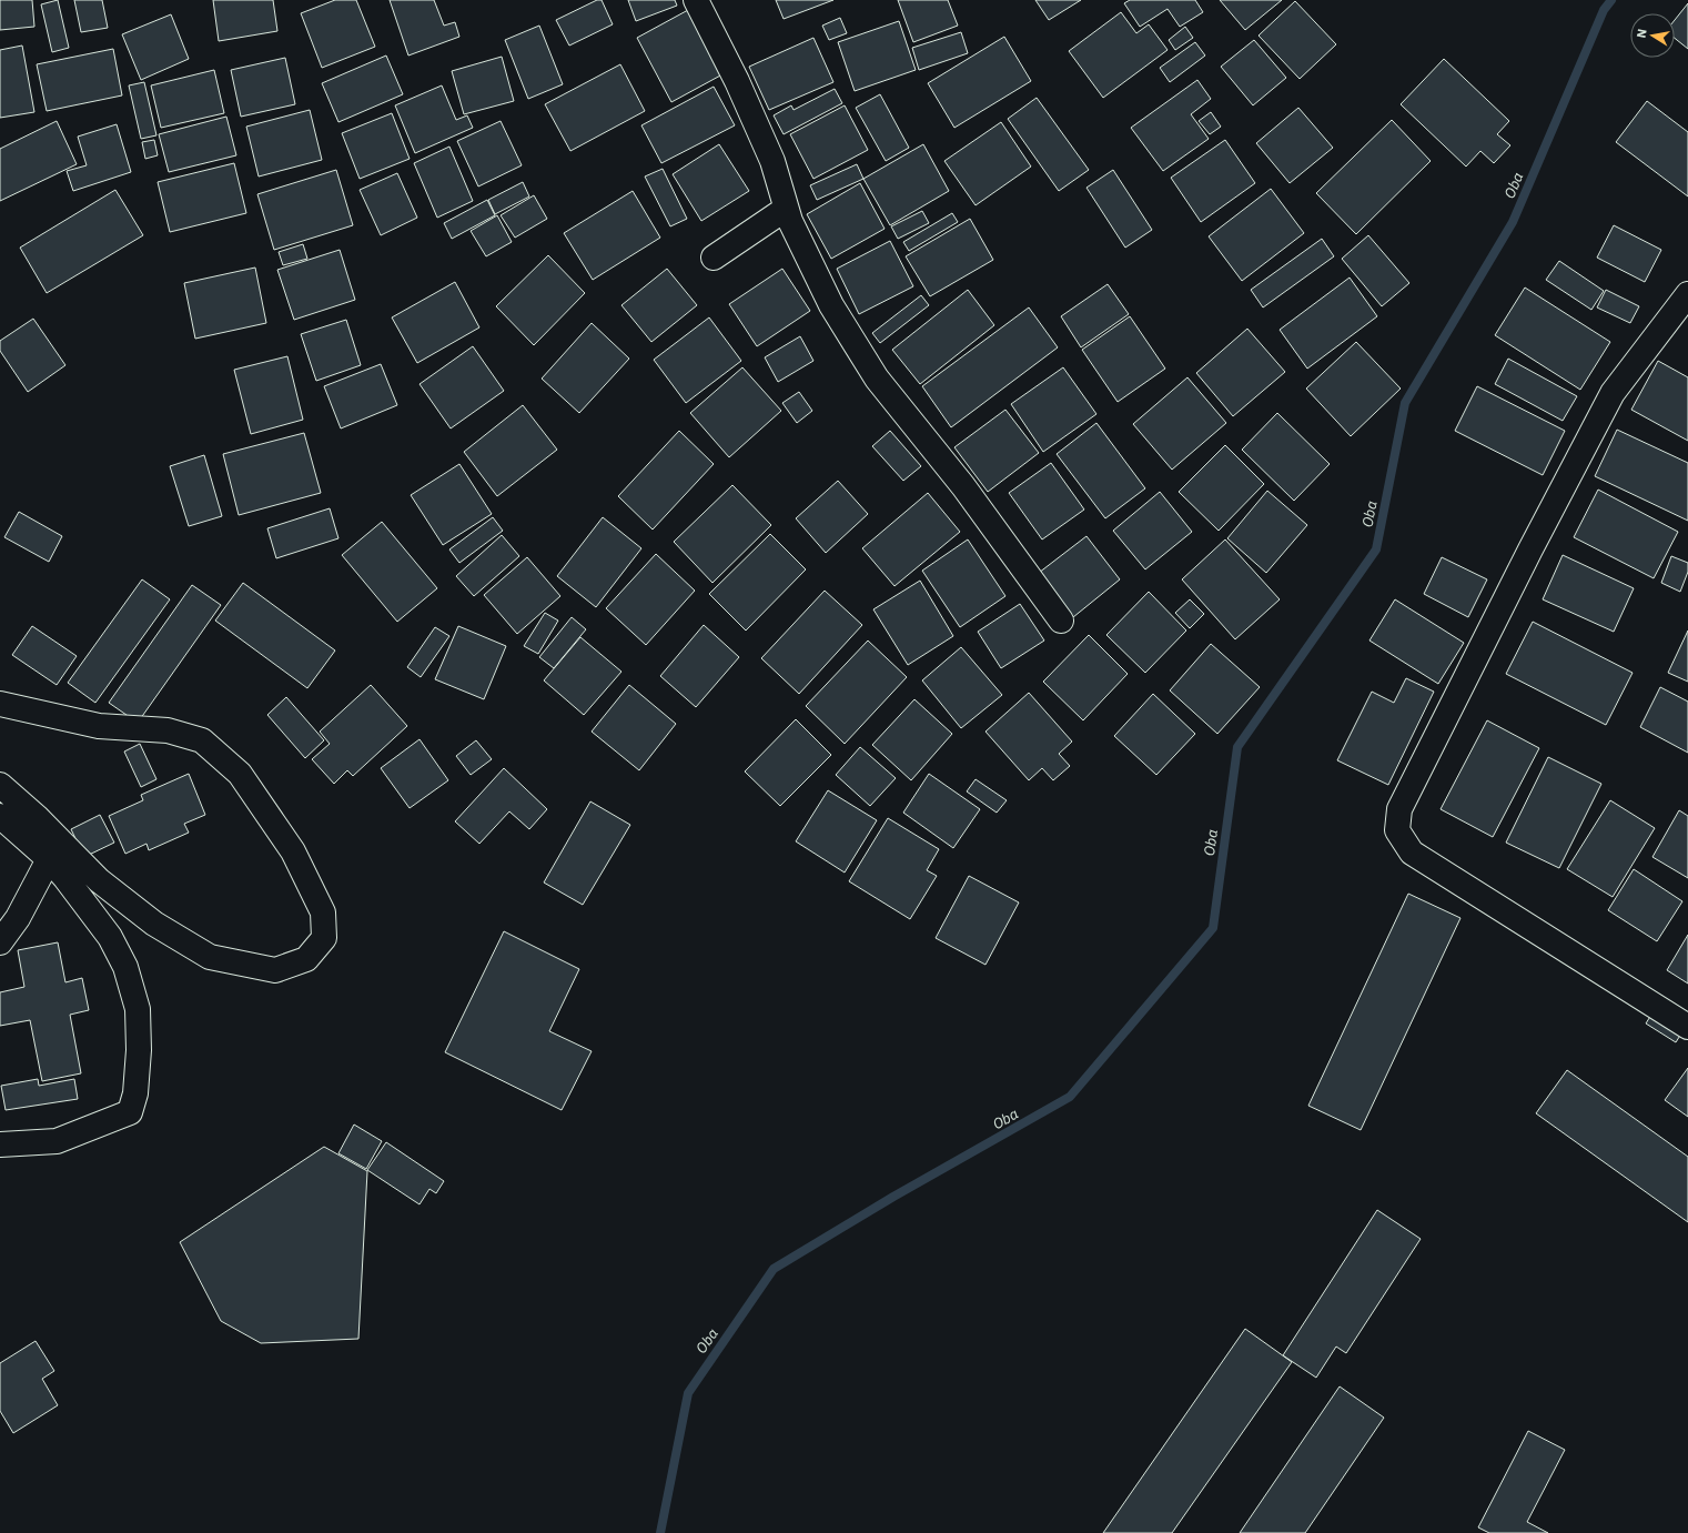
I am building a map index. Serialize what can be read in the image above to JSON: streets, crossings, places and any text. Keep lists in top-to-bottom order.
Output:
{
  "water": ["Oba"],
  "north": "left"
}
